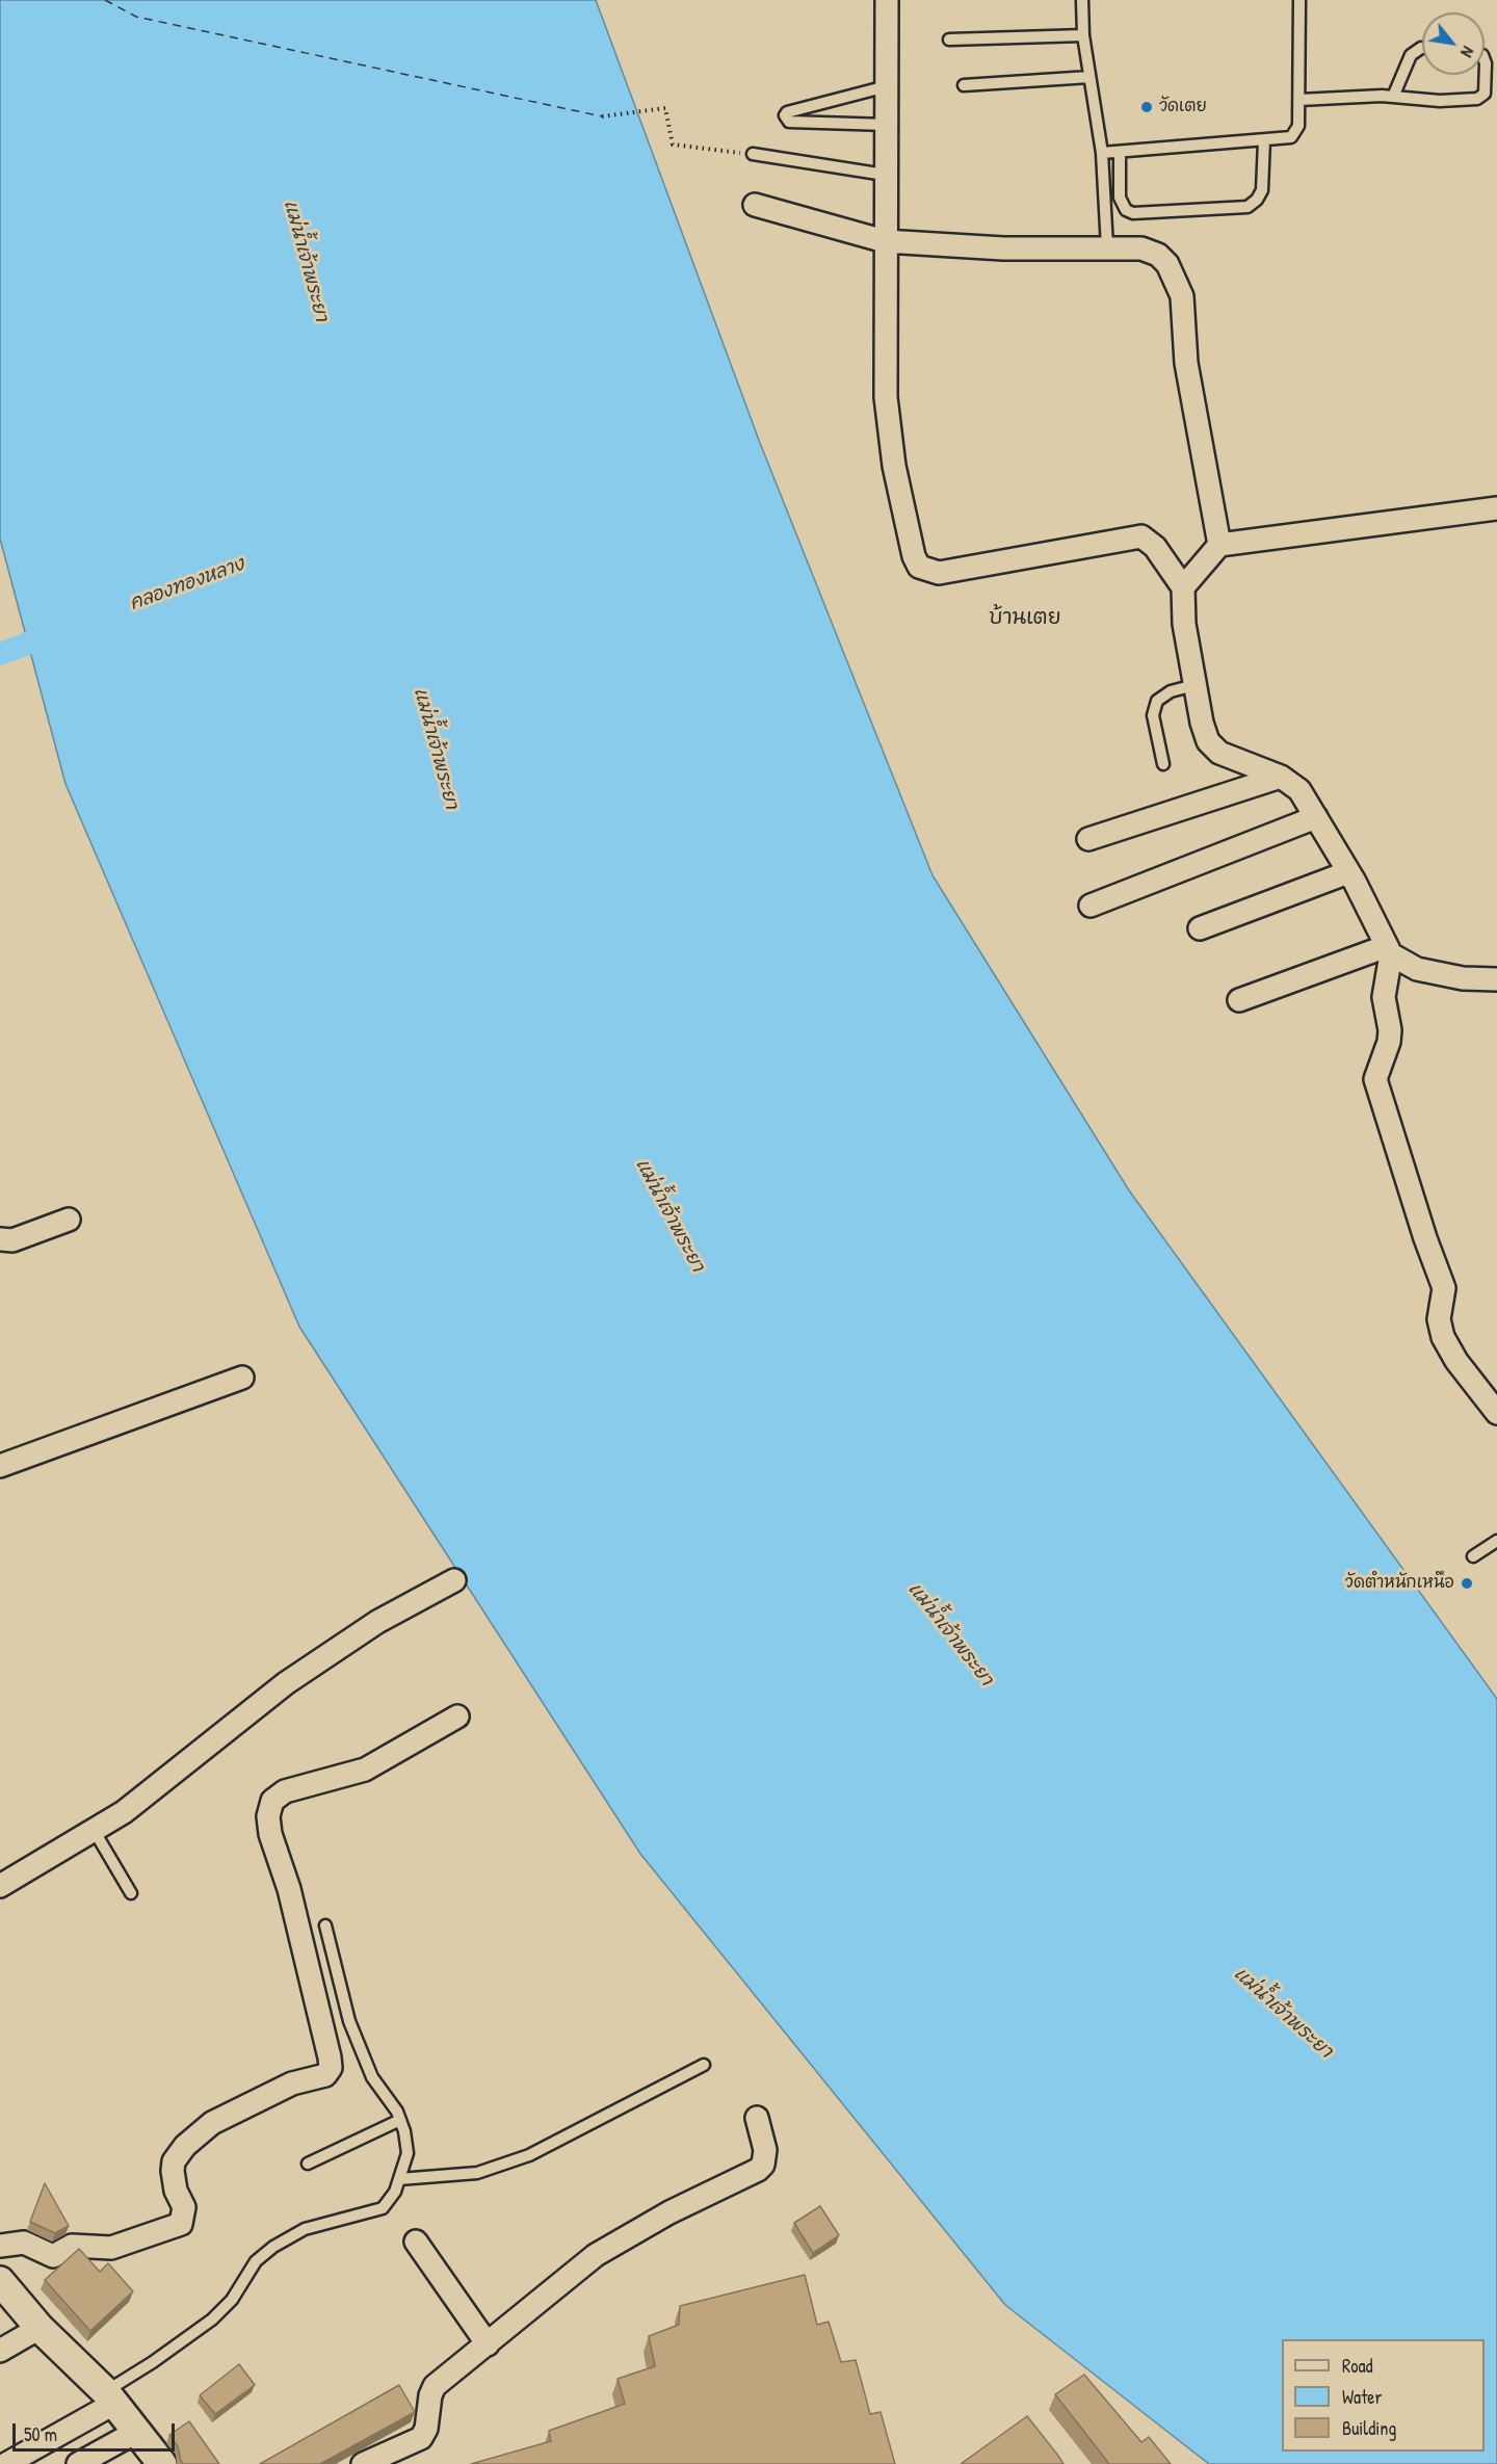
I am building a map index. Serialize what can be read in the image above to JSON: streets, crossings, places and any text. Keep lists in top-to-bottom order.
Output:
{
  "districts": ["บ้านเตย"],
  "water": ["แม่น้ำเจ้าพระยา", "คลองทองหลาง"],
  "places": ["วัดเตย", "วัดตำหนักเหนือ"],
  "legend": ["Road", "Water", "Building"],
  "scale_bar": "50 m",
  "north": "bottom right"
}
